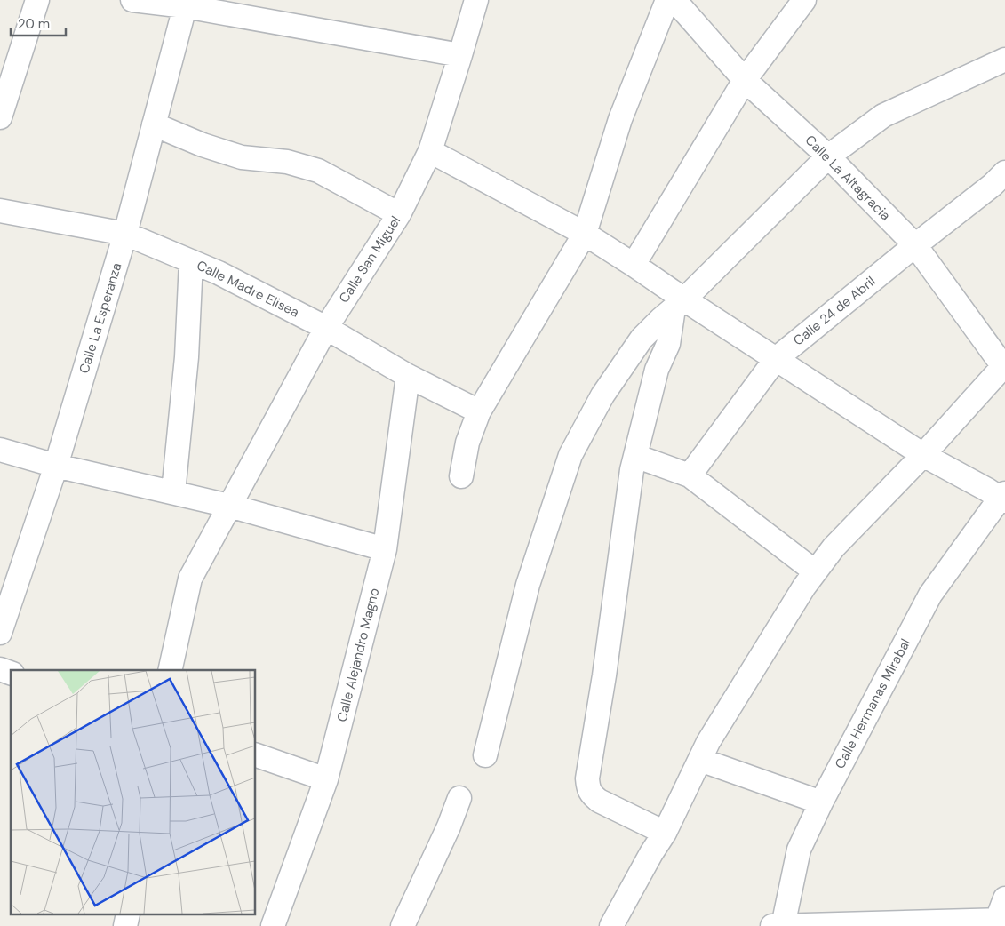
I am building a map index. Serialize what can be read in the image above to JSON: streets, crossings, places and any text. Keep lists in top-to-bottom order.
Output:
{
  "streets": {
    "street": [
      "Calle La Altagracia",
      "Calle San Miguel",
      "Calle Madre Elisea",
      "Calle 24 de Abril",
      "Calle La Esperanza",
      "Calle Alejandro Magno",
      "Calle Hermanas Mirabal"
    ]
  },
  "crossings": [
    ["Calle La Altagracia", "Calle 24 de Abril"],
    ["Calle San Miguel", "Calle Madre Elisea"],
    ["Calle Madre Elisea", "Calle La Esperanza"],
    ["Calle Madre Elisea", "Calle Alejandro Magno"]
  ],
  "scale_bar": "20 m"
}
